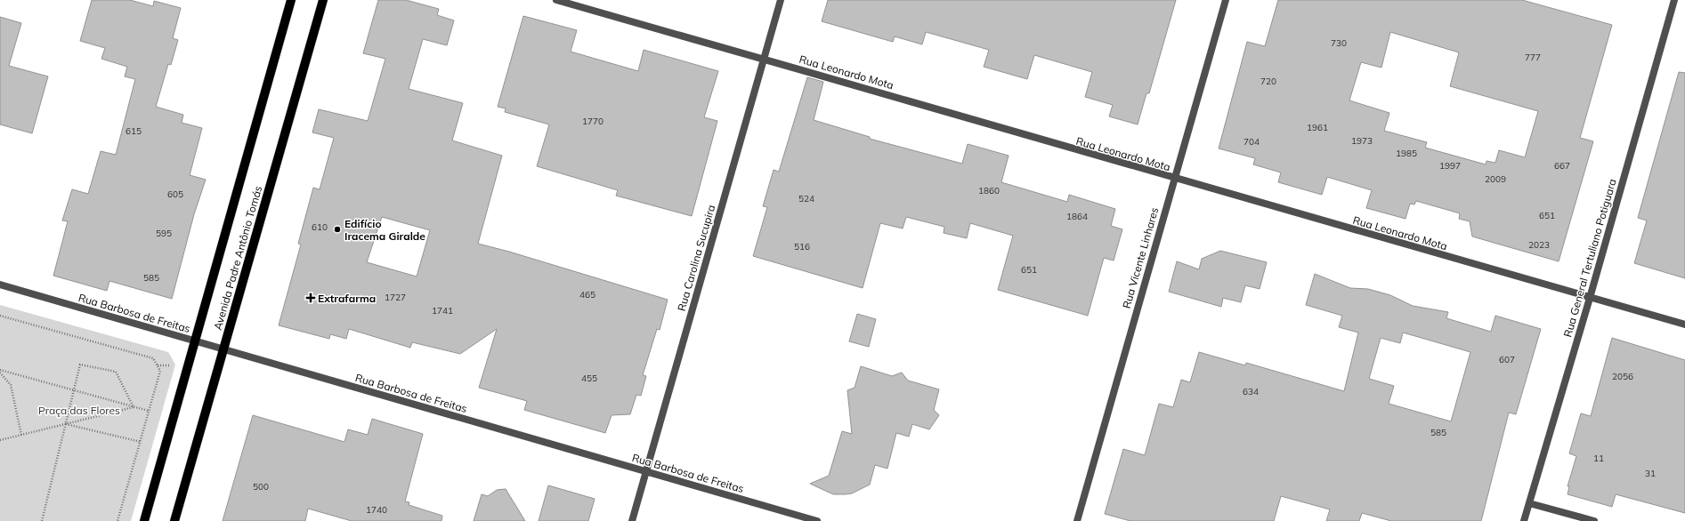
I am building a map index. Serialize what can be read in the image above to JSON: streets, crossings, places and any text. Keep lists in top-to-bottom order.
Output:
{
  "streets": {
    "main road": ["Avenida Padre Antônio Tomás"],
    "street": [
      "Rua Leonardo Mota",
      "Rua Carolina Sucupira",
      "Rua Vicente Linhares",
      "Rua General Tertuliano Potiguara",
      "Rua Barbosa de Freitas"
    ]
  },
  "crossings": [
    ["Rua Leonardo Mota", "Rua Carolina Sucupira"],
    ["Rua Leonardo Mota", "Rua Vicente Linhares"],
    ["Rua Leonardo Mota", "Rua General Tertuliano Potiguara"],
    ["Avenida Padre Antônio Tomás", "Rua Barbosa de Freitas"],
    ["Rua Carolina Sucupira", "Rua Barbosa de Freitas"]
  ],
  "parks": ["Praça das Flores"],
  "places": {
    "other": ["Edifício Iracema Giralde"],
    "health": ["Extrafarma"]
  },
  "house_numbers": [
    "730",
    "777",
    "720",
    "1770",
    "1961",
    "615",
    "1973",
    "704",
    "1985",
    "1997",
    "667",
    "2009",
    "1860",
    "605",
    "524",
    "651",
    "1864",
    "610",
    "595",
    "2023",
    "516",
    "651",
    "585",
    "465",
    "1727",
    "1741",
    "607",
    "2056",
    "455",
    "634",
    "585",
    "11",
    "31",
    "500",
    "1740"
  ]
}
